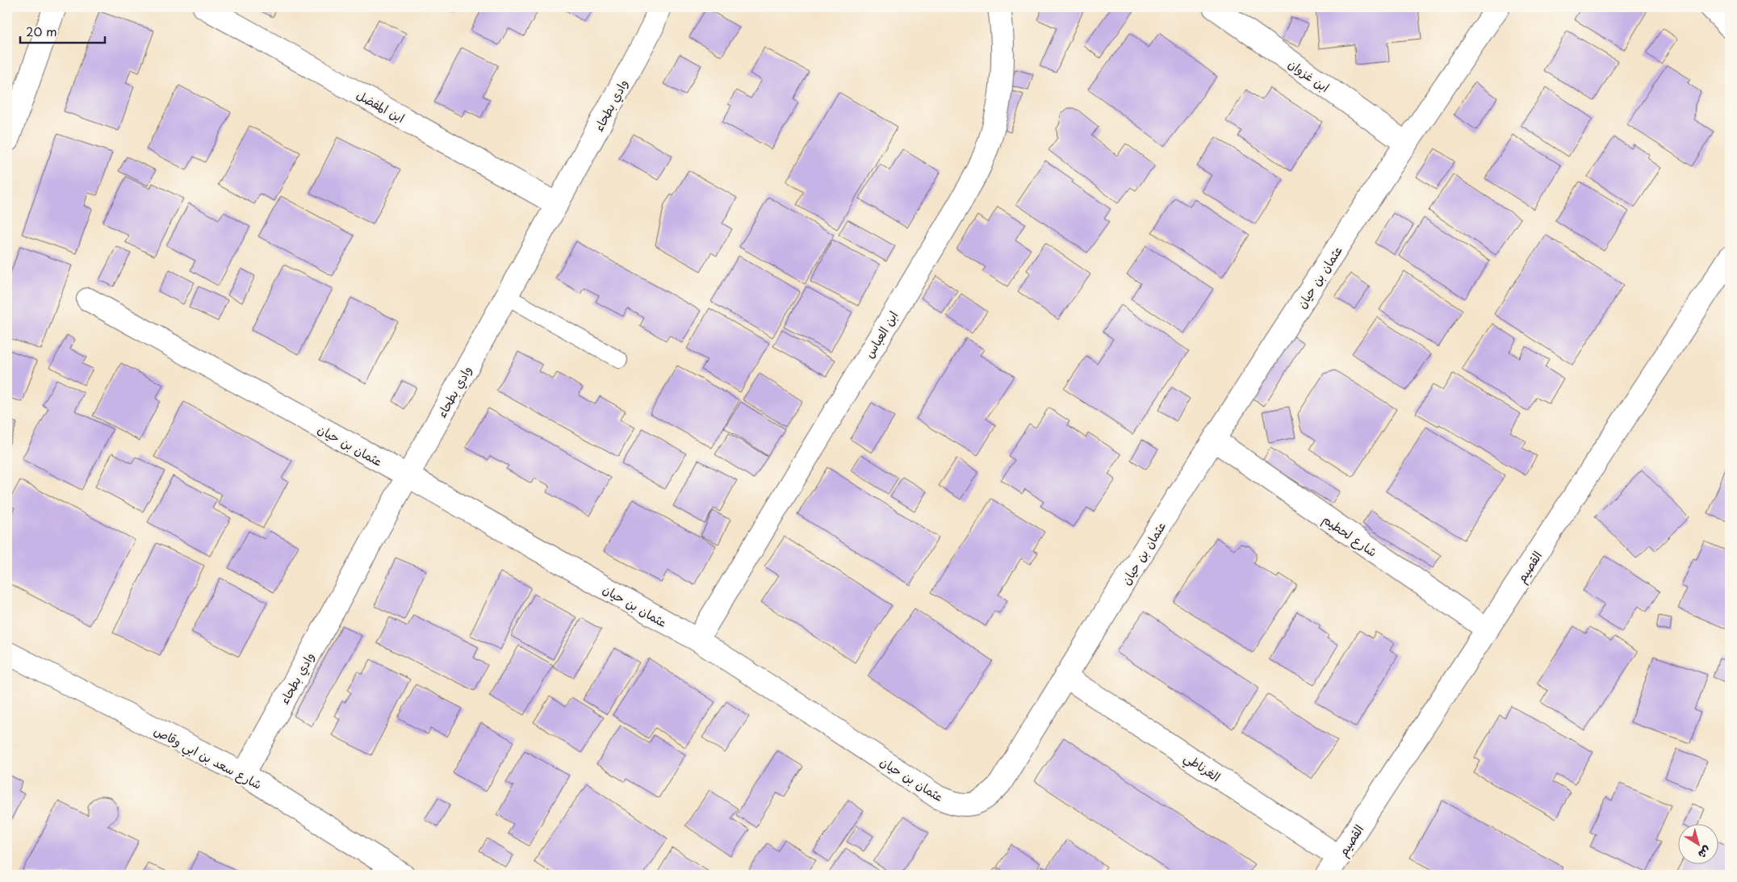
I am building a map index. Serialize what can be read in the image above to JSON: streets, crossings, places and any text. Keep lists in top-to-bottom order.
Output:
{
  "streets": {
    "street": [
      "ابن غزوان",
      "وادي بطحاء",
      "ابن المفضل",
      "عثمان بن حيان",
      "ابن العباس",
      "شارع لحطيم",
      "القصيم",
      "شارع سعد بن ابي وقاص",
      "الغرناطي"
    ]
  },
  "crossings": [
    ["ابن غزوان", "عثمان بن حيان"],
    ["وادي بطحاء", "ابن المفضل"],
    ["وادي بطحاء", "عثمان بن حيان"],
    ["وادي بطحاء", "شارع سعد بن ابي وقاص"],
    ["عثمان بن حيان", "ابن العباس"],
    ["عثمان بن حيان", "شارع لحطيم"],
    ["عثمان بن حيان", "الغرناطي"],
    ["شارع لحطيم", "القصيم"],
    ["القصيم", "الغرناطي"]
  ],
  "scale_bar": "20 m",
  "north": "bottom right"
}
